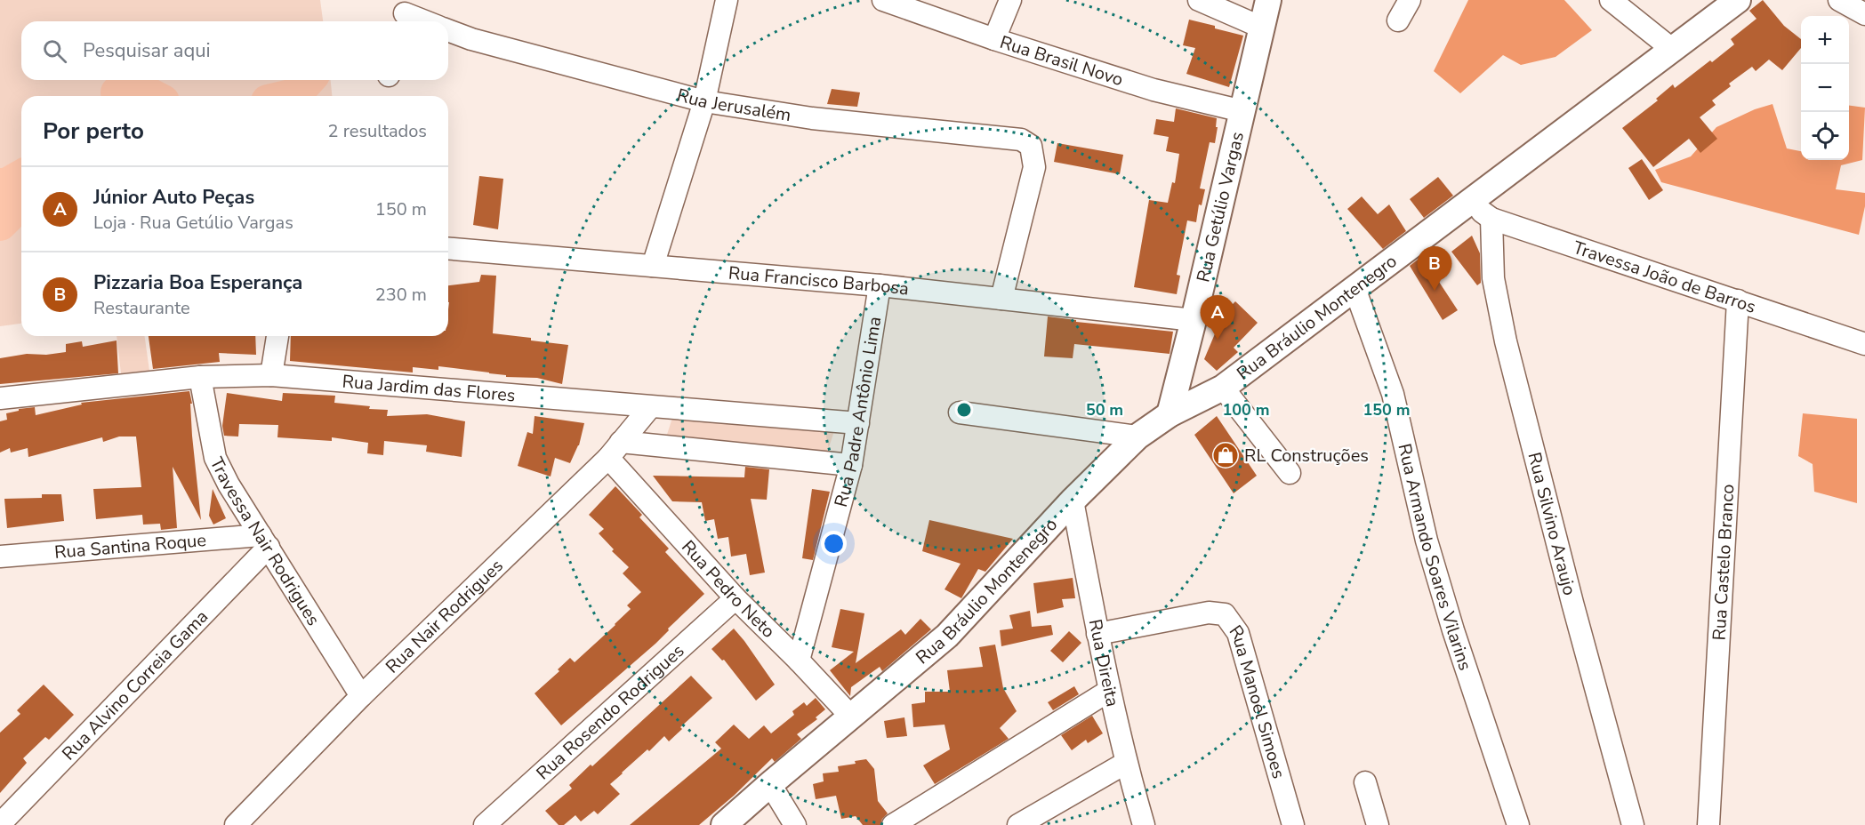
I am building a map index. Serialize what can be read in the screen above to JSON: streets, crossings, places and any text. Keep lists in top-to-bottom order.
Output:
{
  "streets": {
    "street": [
      "Rua Brasil Novo",
      "Rua Jerusalém",
      "Rua Getúlio Vargas",
      "Travessa João de Barros",
      "Rua Francisco Barbosa",
      "Rua Bráulio Montenegro",
      "Rua Jardim das Flores",
      "Rua Padre Antônio Lima",
      "Rua Silvino Araujo",
      "Travessa Nair Rodrigues",
      "Rua Santina Roque",
      "Rua Armando Soares Vilarins",
      "Rua Castelo Branco",
      "Rua Pedro Neto",
      "Rua Nair Rodrigues",
      "Rua Direita",
      "Rua Alvino Correia Gama",
      "Rua Manoel Simoes",
      "Rua Rosendo Rodrigues"
    ]
  },
  "crossings": [
    ["Rua Brasil Novo", "Rua Getúlio Vargas"],
    ["Rua Jerusalém", "Rua Francisco Barbosa"],
    ["Rua Getúlio Vargas", "Rua Francisco Barbosa"],
    ["Rua Getúlio Vargas", "Rua Bráulio Montenegro"],
    ["Travessa João de Barros", "Rua Bráulio Montenegro"],
    ["Travessa João de Barros", "Rua Silvino Araujo"],
    ["Travessa João de Barros", "Rua Castelo Branco"],
    ["Rua Francisco Barbosa", "Rua Padre Antônio Lima"],
    ["Rua Bráulio Montenegro", "Rua Armando Soares Vilarins"],
    ["Rua Bráulio Montenegro", "Rua Pedro Neto"],
    ["Rua Bráulio Montenegro", "Rua Direita"],
    ["Rua Jardim das Flores", "Rua Padre Antônio Lima"],
    ["Rua Jardim das Flores", "Travessa Nair Rodrigues"],
    ["Rua Jardim das Flores", "Rua Nair Rodrigues"],
    ["Rua Padre Antônio Lima", "Rua Pedro Neto"],
    ["Travessa Nair Rodrigues", "Rua Santina Roque"],
    ["Travessa Nair Rodrigues", "Rua Nair Rodrigues"],
    ["Travessa Nair Rodrigues", "Rua Alvino Correia Gama"],
    ["Rua Santina Roque", "Rua Alvino Correia Gama"],
    ["Rua Pedro Neto", "Rua Nair Rodrigues"],
    ["Rua Pedro Neto", "Rua Rosendo Rodrigues"],
    ["Rua Direita", "Rua Manoel Simoes"]
  ],
  "places": {
    "shop": ["RL Construções"]
  },
  "page": {
    "map_buttons": ["+", "−"],
    "search": "Pesquisar aqui",
    "heading": ["Por perto", "2 resultados"],
    "list": [
      {
        "mark": "A",
        "name": "Júnior Auto Peças",
        "note": "Loja · Rua Getúlio Vargas",
        "value": "150 m"
      },
      {
        "mark": "B",
        "name": "Pizzaria Boa Esperança",
        "note": "Restaurante",
        "value": "230 m"
      }
    ],
    "pins": ["B", "A"]
  },
  "rings": ["50 m", "100 m", "150 m"]
}
